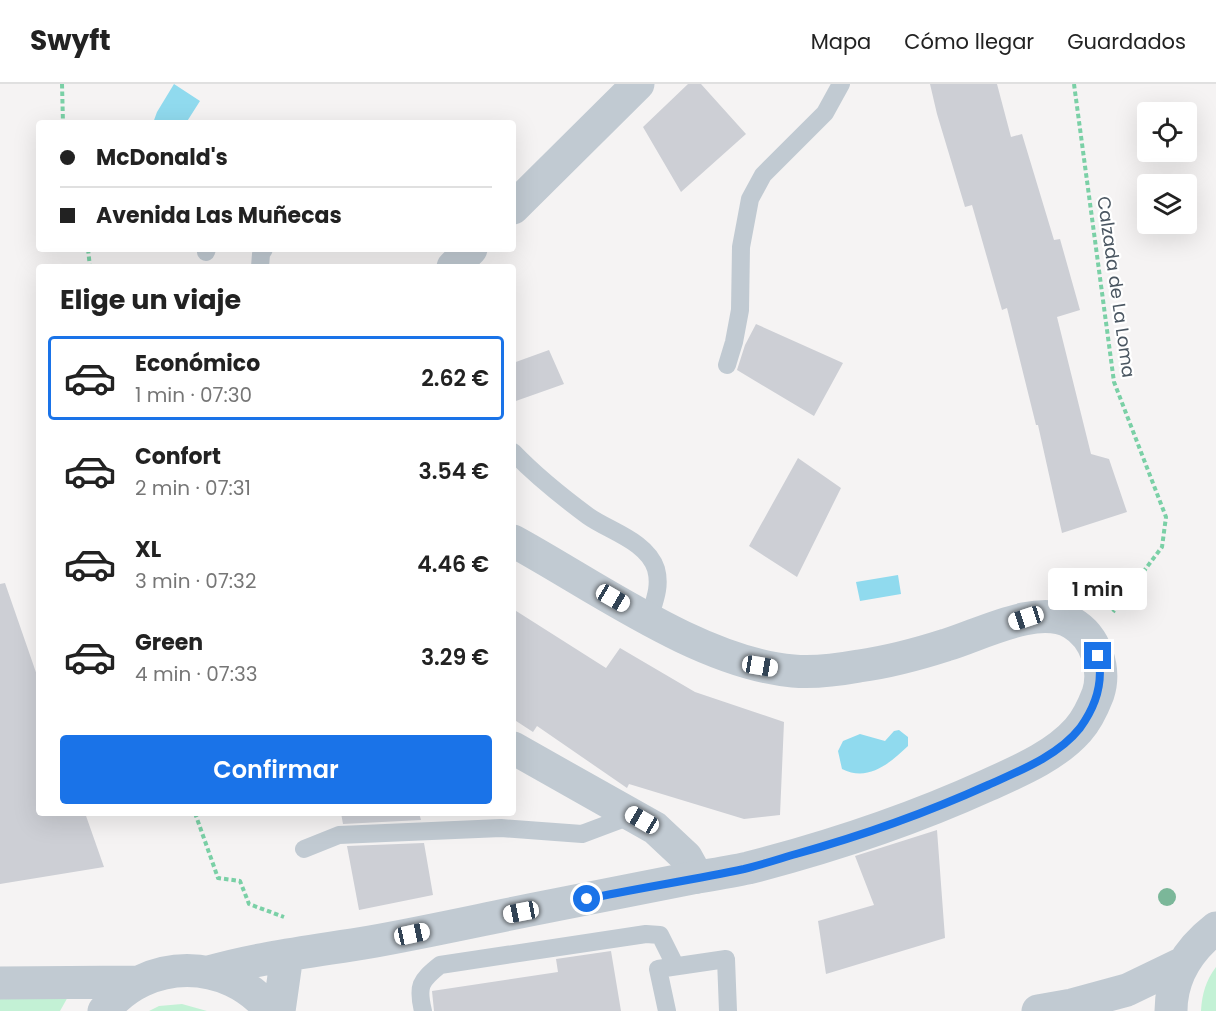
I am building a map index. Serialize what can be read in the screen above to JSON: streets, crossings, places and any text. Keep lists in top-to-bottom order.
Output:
{
  "streets": {
    "path": ["Calzada de La Loma"]
  },
  "page": {
    "header": "Swyft",
    "nav": ["Mapa", "Cómo llegar", "Guardados"],
    "banner": ["McDonald's", "Avenida Las Muñecas"],
    "heading": "Elige un viaje",
    "list": [
      {
        "name": "Económico",
        "note": "1 min · 07:30",
        "value": "2.62 €"
      },
      {
        "name": "Confort",
        "note": "2 min · 07:31",
        "value": "3.54 €"
      },
      {
        "name": "XL",
        "note": "3 min · 07:32",
        "value": "4.46 €"
      },
      {
        "name": "Green",
        "note": "4 min · 07:33",
        "value": "3.29 €"
      }
    ],
    "bubble": "1 min",
    "buttons": "Confirmar"
  }
}
